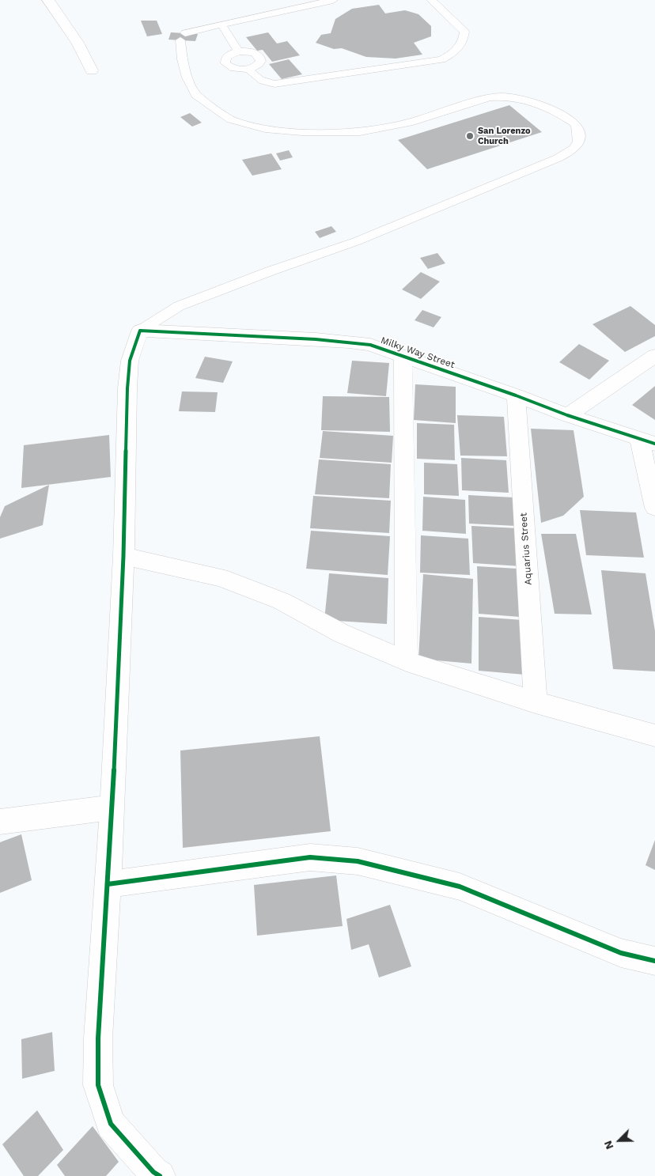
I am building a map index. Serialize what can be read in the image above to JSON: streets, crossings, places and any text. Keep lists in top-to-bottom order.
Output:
{
  "streets": {
    "street": ["Milky Way Street", "Aquarius Street"]
  },
  "crossings": [
    ["Milky Way Street", "Aquarius Street"]
  ],
  "places": ["San Lorenzo Church"],
  "north": "bottom left"
}
